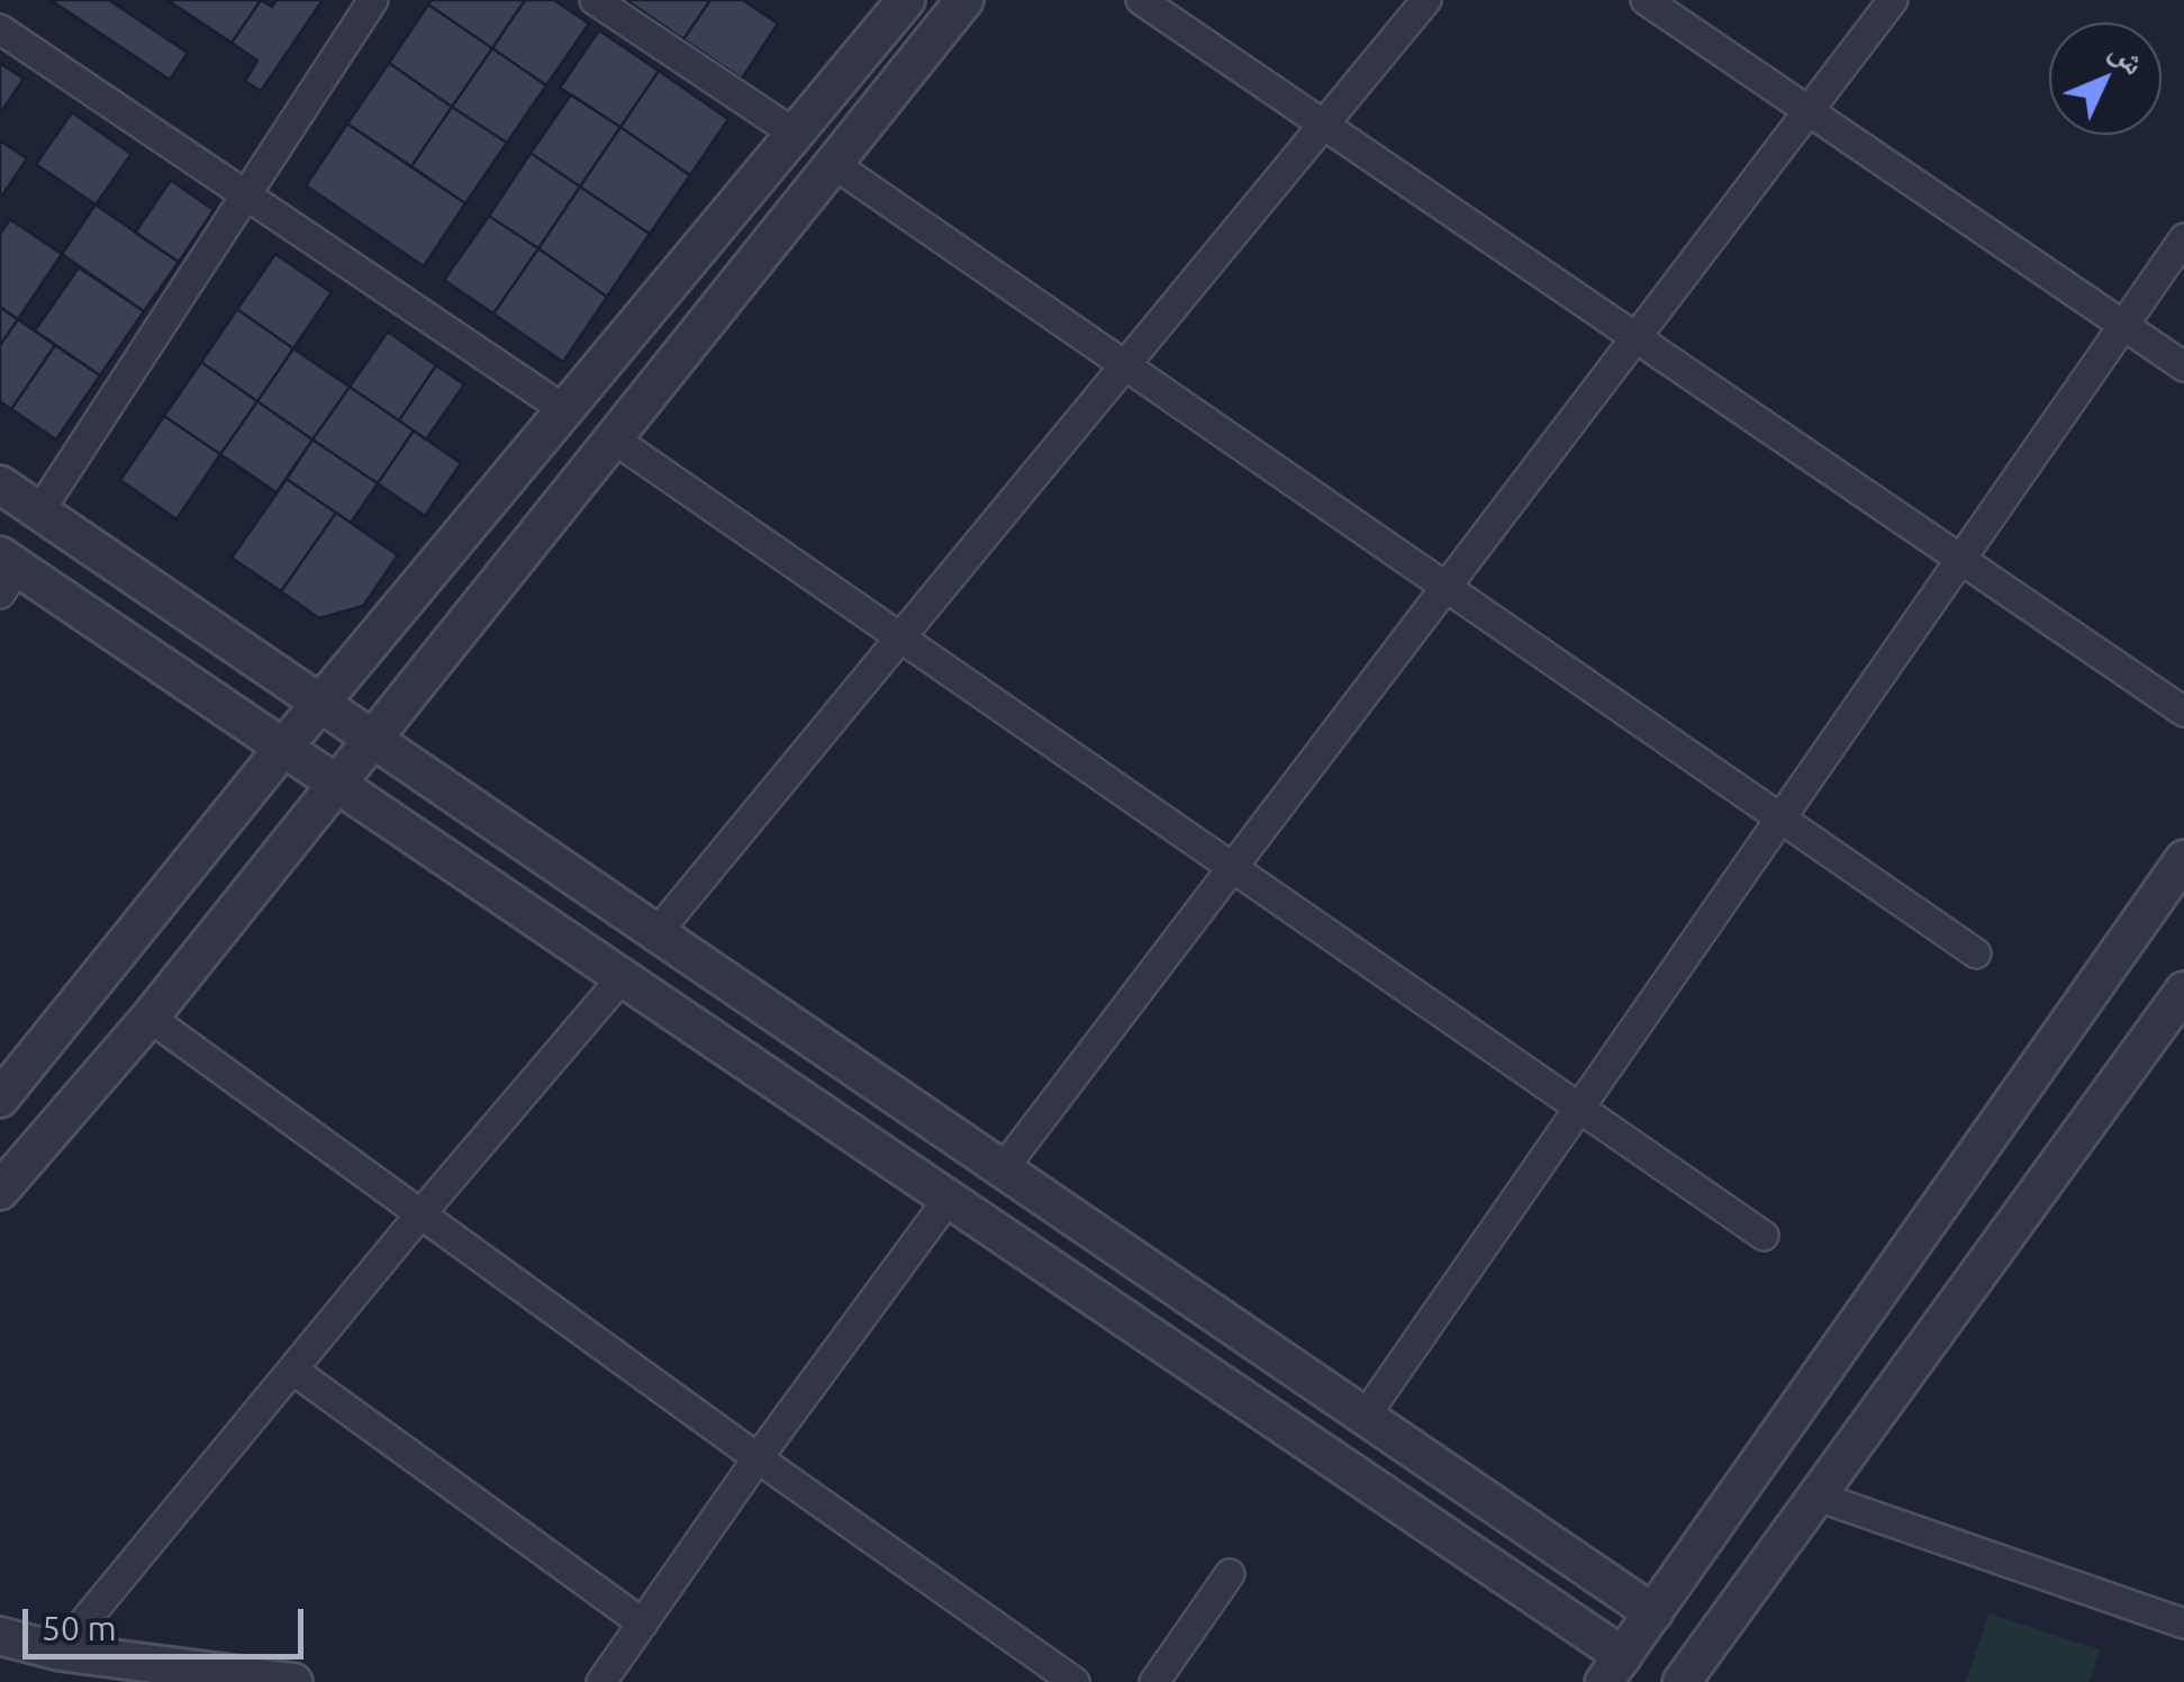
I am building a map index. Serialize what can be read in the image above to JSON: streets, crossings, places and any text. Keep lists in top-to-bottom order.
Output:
{
  "scale_bar": "50 m",
  "north": "top right"
}
